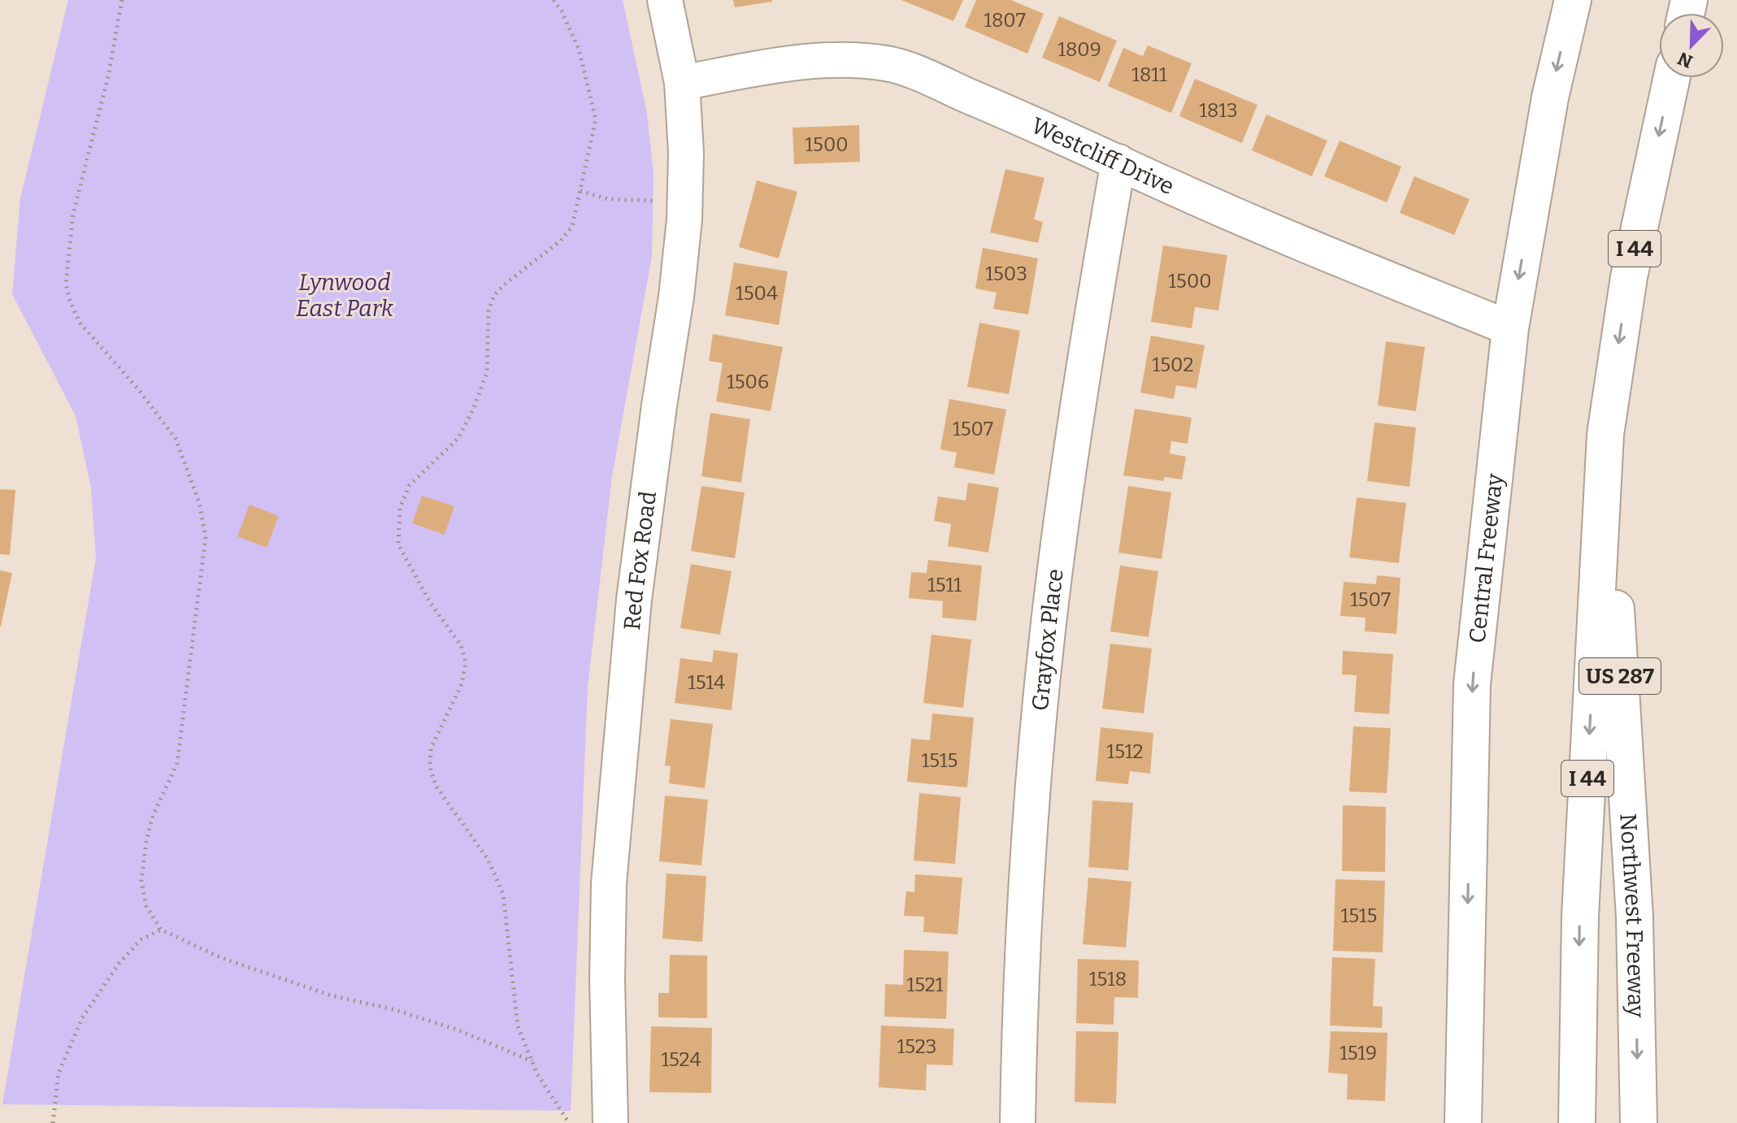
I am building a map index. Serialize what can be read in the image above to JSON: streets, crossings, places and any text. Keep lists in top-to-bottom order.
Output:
{
  "streets": {
    "main road": [
      "I 44",
      "Central Freeway",
      "US 287",
      "Northwest Freeway"
    ],
    "street": ["Westcliff Drive", "Red Fox Road", "Grayfox Place"]
  },
  "crossings": [
    ["Westcliff Drive", "Central Freeway"],
    ["Westcliff Drive", "Red Fox Road"],
    ["Westcliff Drive", "Grayfox Place"],
    ["I 44", "Northwest Freeway"]
  ],
  "parks": ["Lynwood East Park"],
  "house_numbers": [
    "1807",
    "1809",
    "1811",
    "1813",
    "1500",
    "1503",
    "1500",
    "1504",
    "1502",
    "1506",
    "1507",
    "1511",
    "1507",
    "1514",
    "1512",
    "1515",
    "1515",
    "1518",
    "1521",
    "1523",
    "1519",
    "1524"
  ],
  "north": "bottom left"
}
